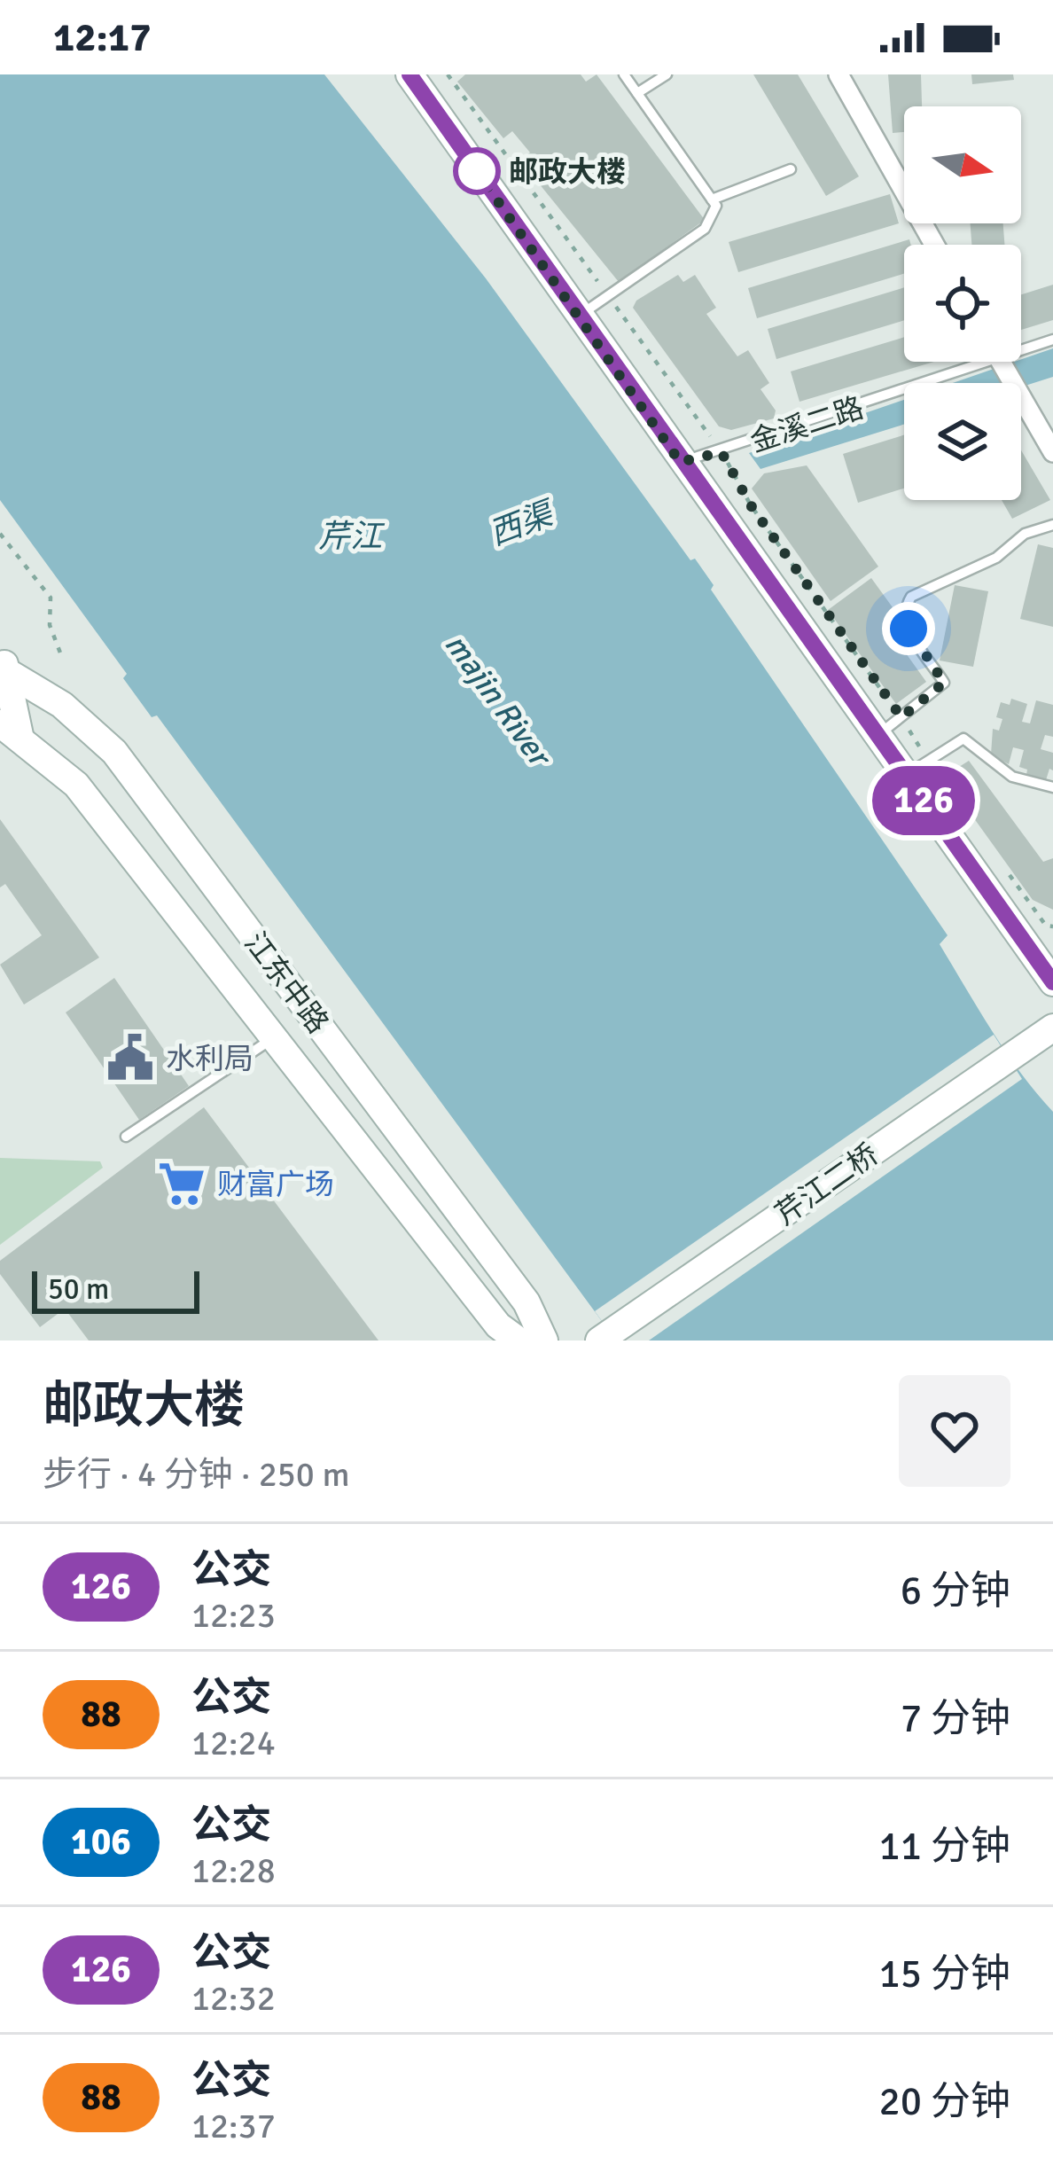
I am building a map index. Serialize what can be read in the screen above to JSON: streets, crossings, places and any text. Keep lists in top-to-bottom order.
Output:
{
  "streets": {
    "main road": ["江东中路", "芹江二桥"],
    "lane": ["金溪二路"]
  },
  "water": ["西渠", "芹江", "majin River"],
  "places": {
    "other": ["邮政大楼"],
    "public building": ["水利局"],
    "supermarket": ["财富广场"]
  },
  "lines": ["bus line 126"],
  "scale_bar": "50 m",
  "north": "right",
  "page": {
    "status": "12:17",
    "on_map": "126",
    "scale": "50 m",
    "heading": ["邮政大楼", "步行 · 4 分钟 · 250 m"],
    "list": [
      {
        "mark": "126",
        "name": "公交",
        "note": "12:23",
        "value": "6 分钟"
      },
      {
        "mark": "88",
        "name": "公交",
        "note": "12:24",
        "value": "7 分钟"
      },
      {
        "mark": "106",
        "name": "公交",
        "note": "12:28",
        "value": "11 分钟"
      },
      {
        "mark": "126",
        "name": "公交",
        "note": "12:32",
        "value": "15 分钟"
      },
      {
        "mark": "88",
        "name": "公交",
        "note": "12:37",
        "value": "20 分钟"
      }
    ]
  }
}
